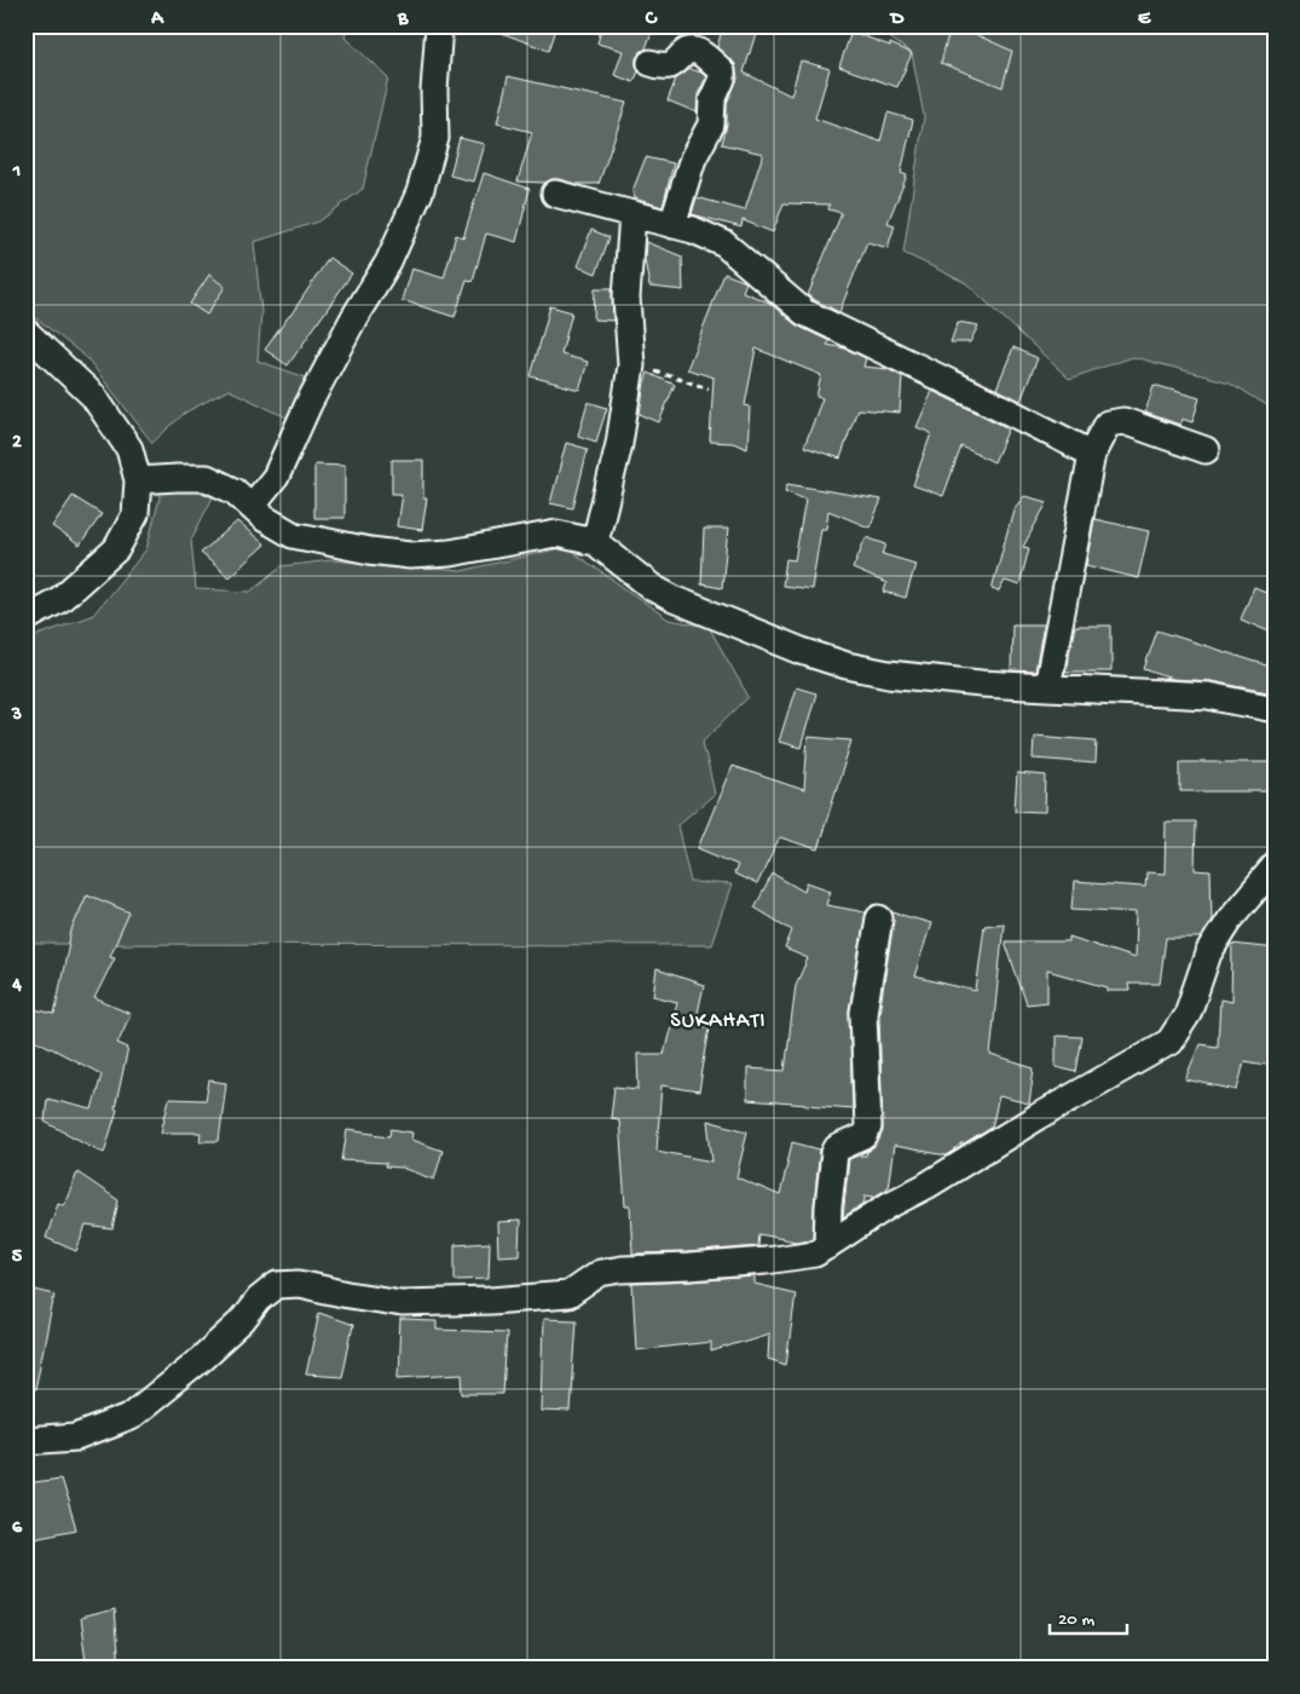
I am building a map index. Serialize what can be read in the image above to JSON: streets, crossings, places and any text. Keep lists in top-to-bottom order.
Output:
{
  "districts": ["SUKAHATI"],
  "scale_bar": "20 m",
  "grid": {
    "columns": [
      "A",
      "B",
      "C",
      "D",
      "E"
    ],
    "rows": [
      "1",
      "2",
      "3",
      "4",
      "5",
      "6"
    ]
  }
}
